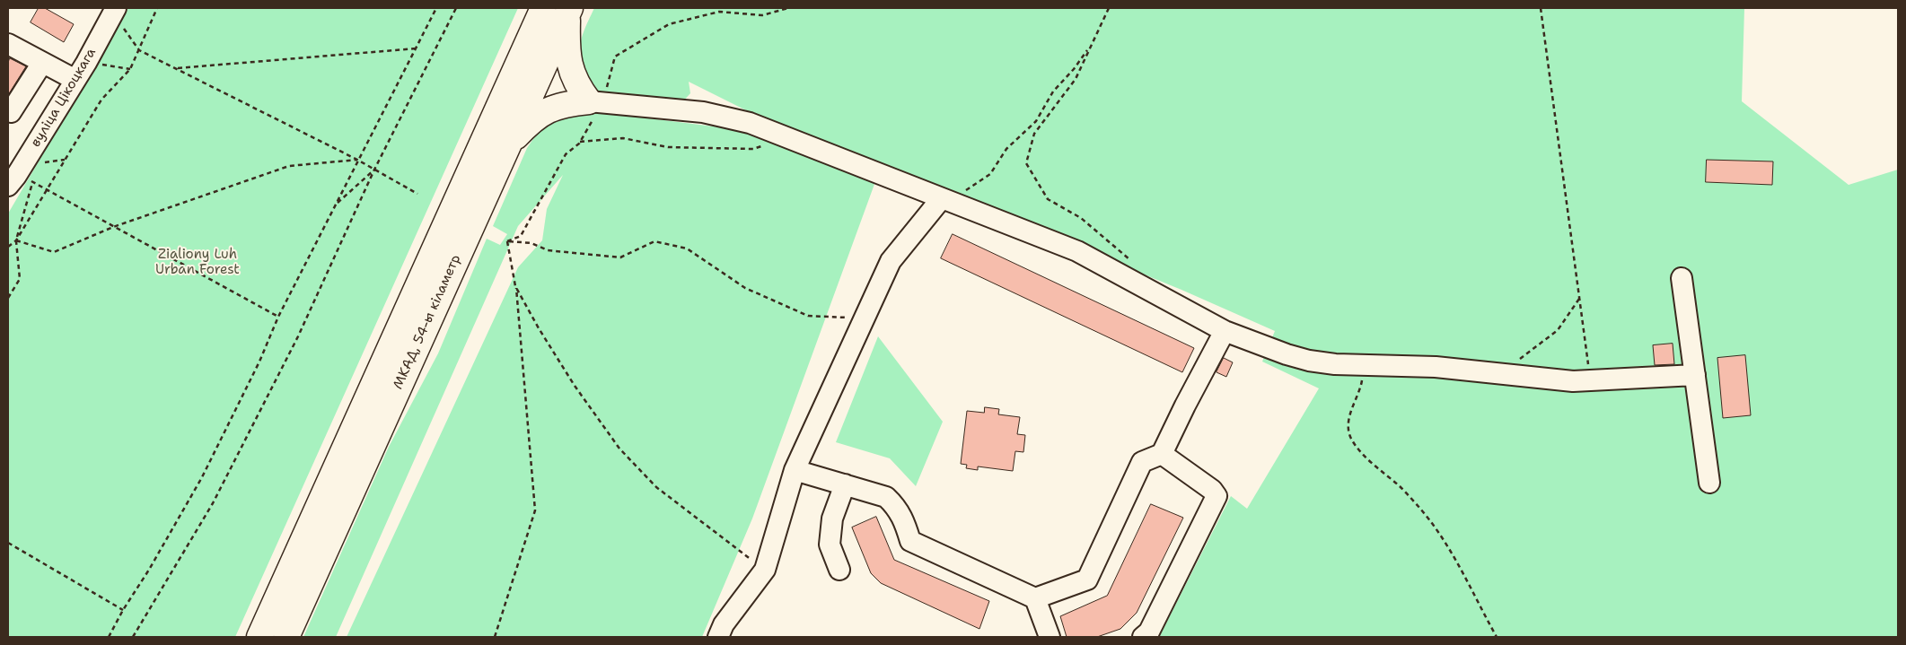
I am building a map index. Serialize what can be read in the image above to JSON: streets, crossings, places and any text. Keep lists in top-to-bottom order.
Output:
{
  "streets": {
    "highway": ["МКАД, 54-ы кіламетр"],
    "street": ["вуліца Цікоцкага"]
  },
  "parks": ["Zialiony Luh Urban Forest"]
}
